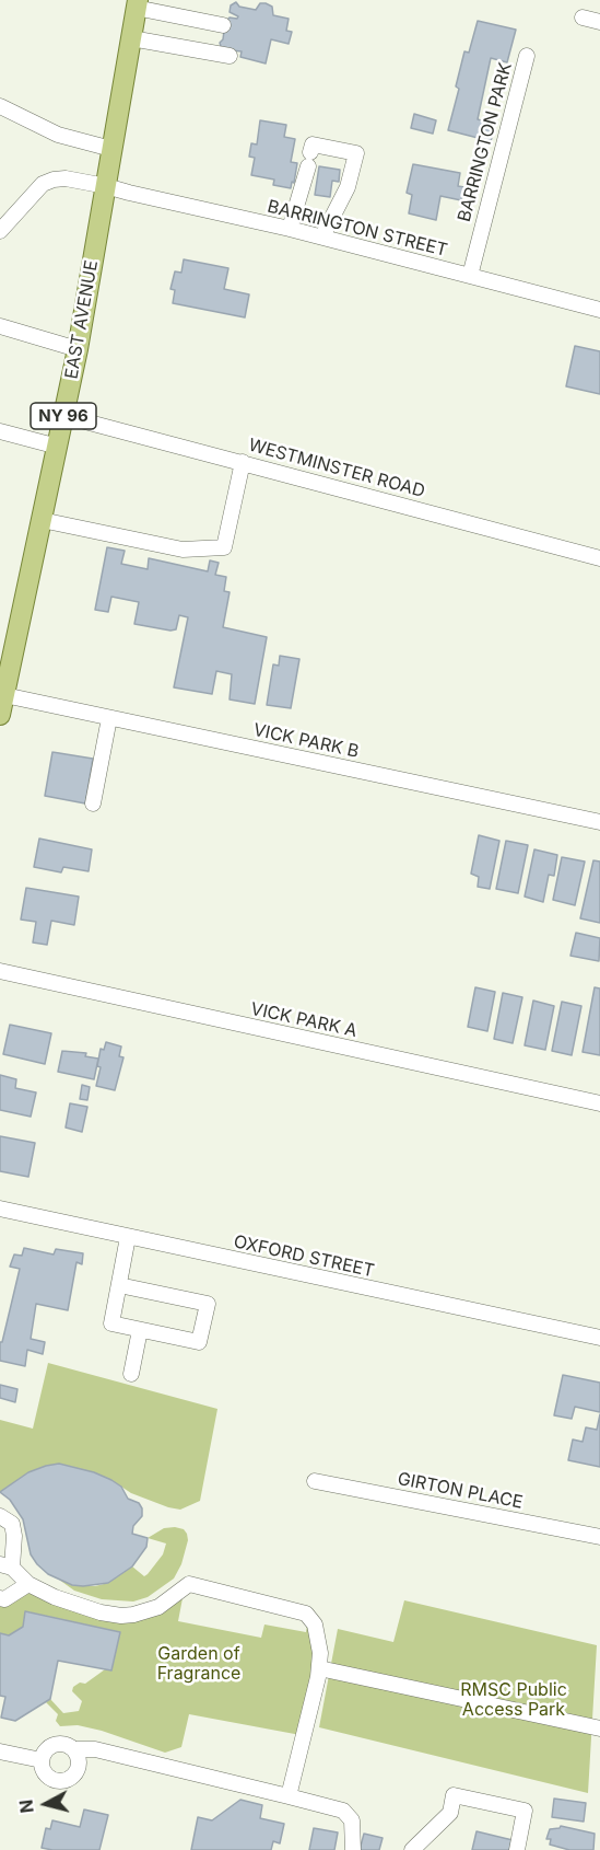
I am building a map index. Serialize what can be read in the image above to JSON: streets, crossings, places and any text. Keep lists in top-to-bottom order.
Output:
{
  "streets": {
    "main road": ["EAST AVENUE", "NY 96"],
    "street": [
      "BARRINGTON PARK",
      "BARRINGTON STREET",
      "WESTMINSTER ROAD",
      "VICK PARK B",
      "VICK PARK A",
      "OXFORD STREET",
      "GIRTON PLACE"
    ]
  },
  "crossings": [
    ["BARRINGTON PARK", "BARRINGTON STREET"],
    ["BARRINGTON STREET", "EAST AVENUE"],
    ["EAST AVENUE", "WESTMINSTER ROAD"],
    ["EAST AVENUE", "VICK PARK B"]
  ],
  "parks": ["Garden of Fragrance", "RMSC Public Access Park"],
  "north": "left"
}
